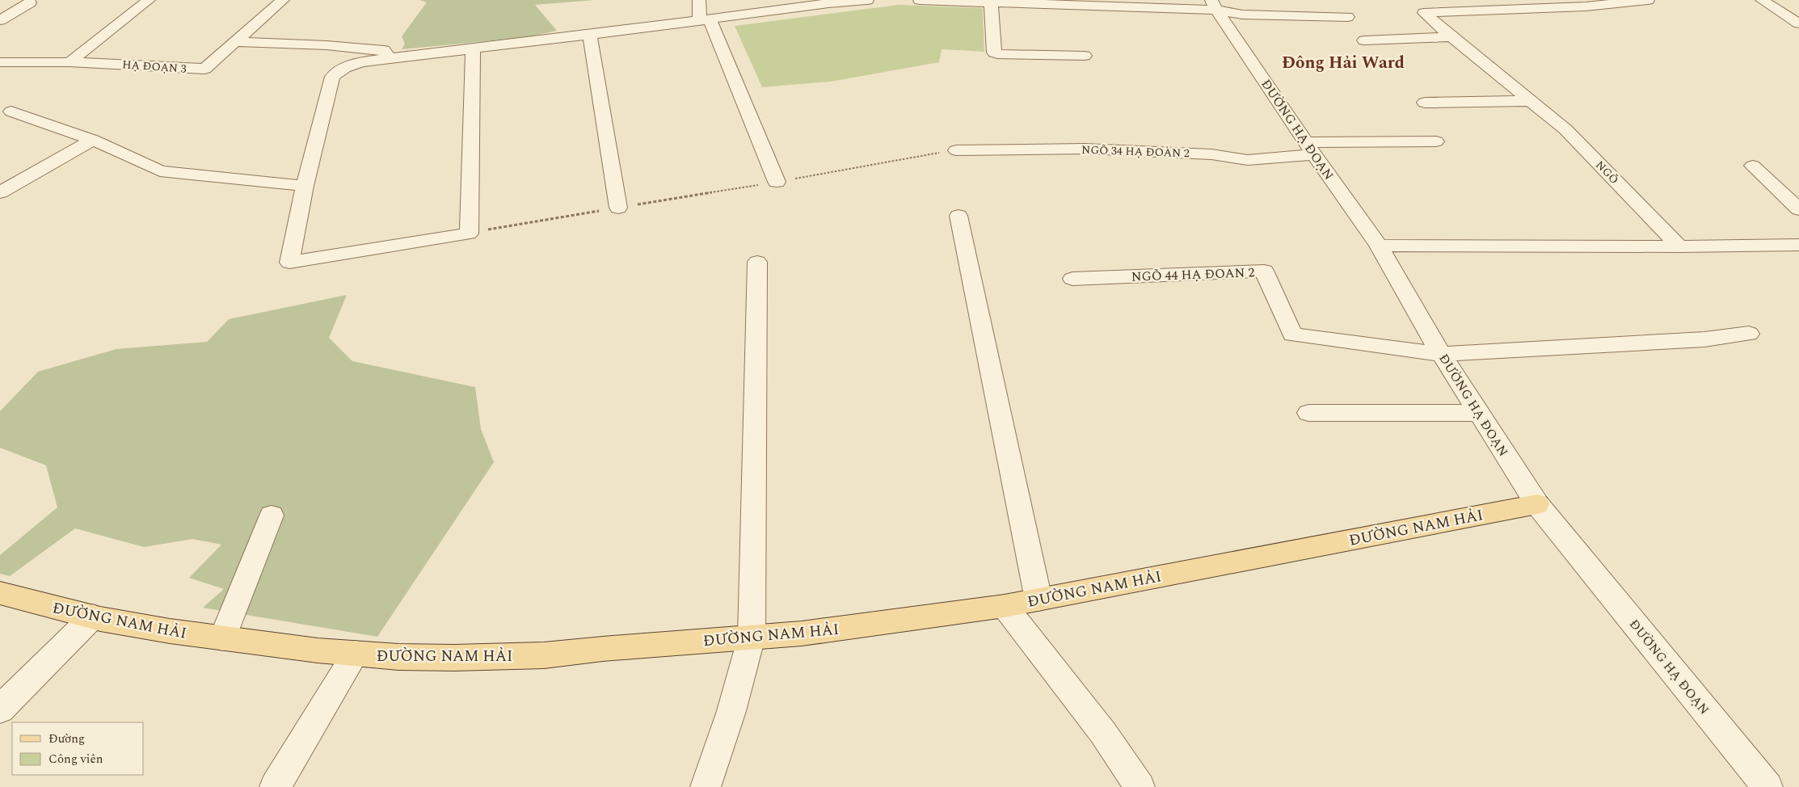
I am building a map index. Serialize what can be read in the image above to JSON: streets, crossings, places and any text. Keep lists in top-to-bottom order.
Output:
{
  "streets": {
    "main road": ["ĐƯỜNG NAM HẢI"],
    "street": [
      "HẠ ĐOẠN 3",
      "ĐƯỜNG HẠ ĐOẠN",
      "NGÕ 34 HẠ ĐOÀN 2",
      "NGÕ",
      "NGÕ 44 HẠ ĐOAN 2"
    ]
  },
  "crossings": [
    ["ĐƯỜNG HẠ ĐOẠN", "NGÕ 34 HẠ ĐOÀN 2"],
    ["ĐƯỜNG HẠ ĐOẠN", "NGÕ 44 HẠ ĐOAN 2"],
    ["ĐƯỜNG HẠ ĐOẠN", "ĐƯỜNG NAM HẢI"]
  ],
  "districts": ["Đông Hải Ward"],
  "legend": ["Đường", "Công viên"]
}
